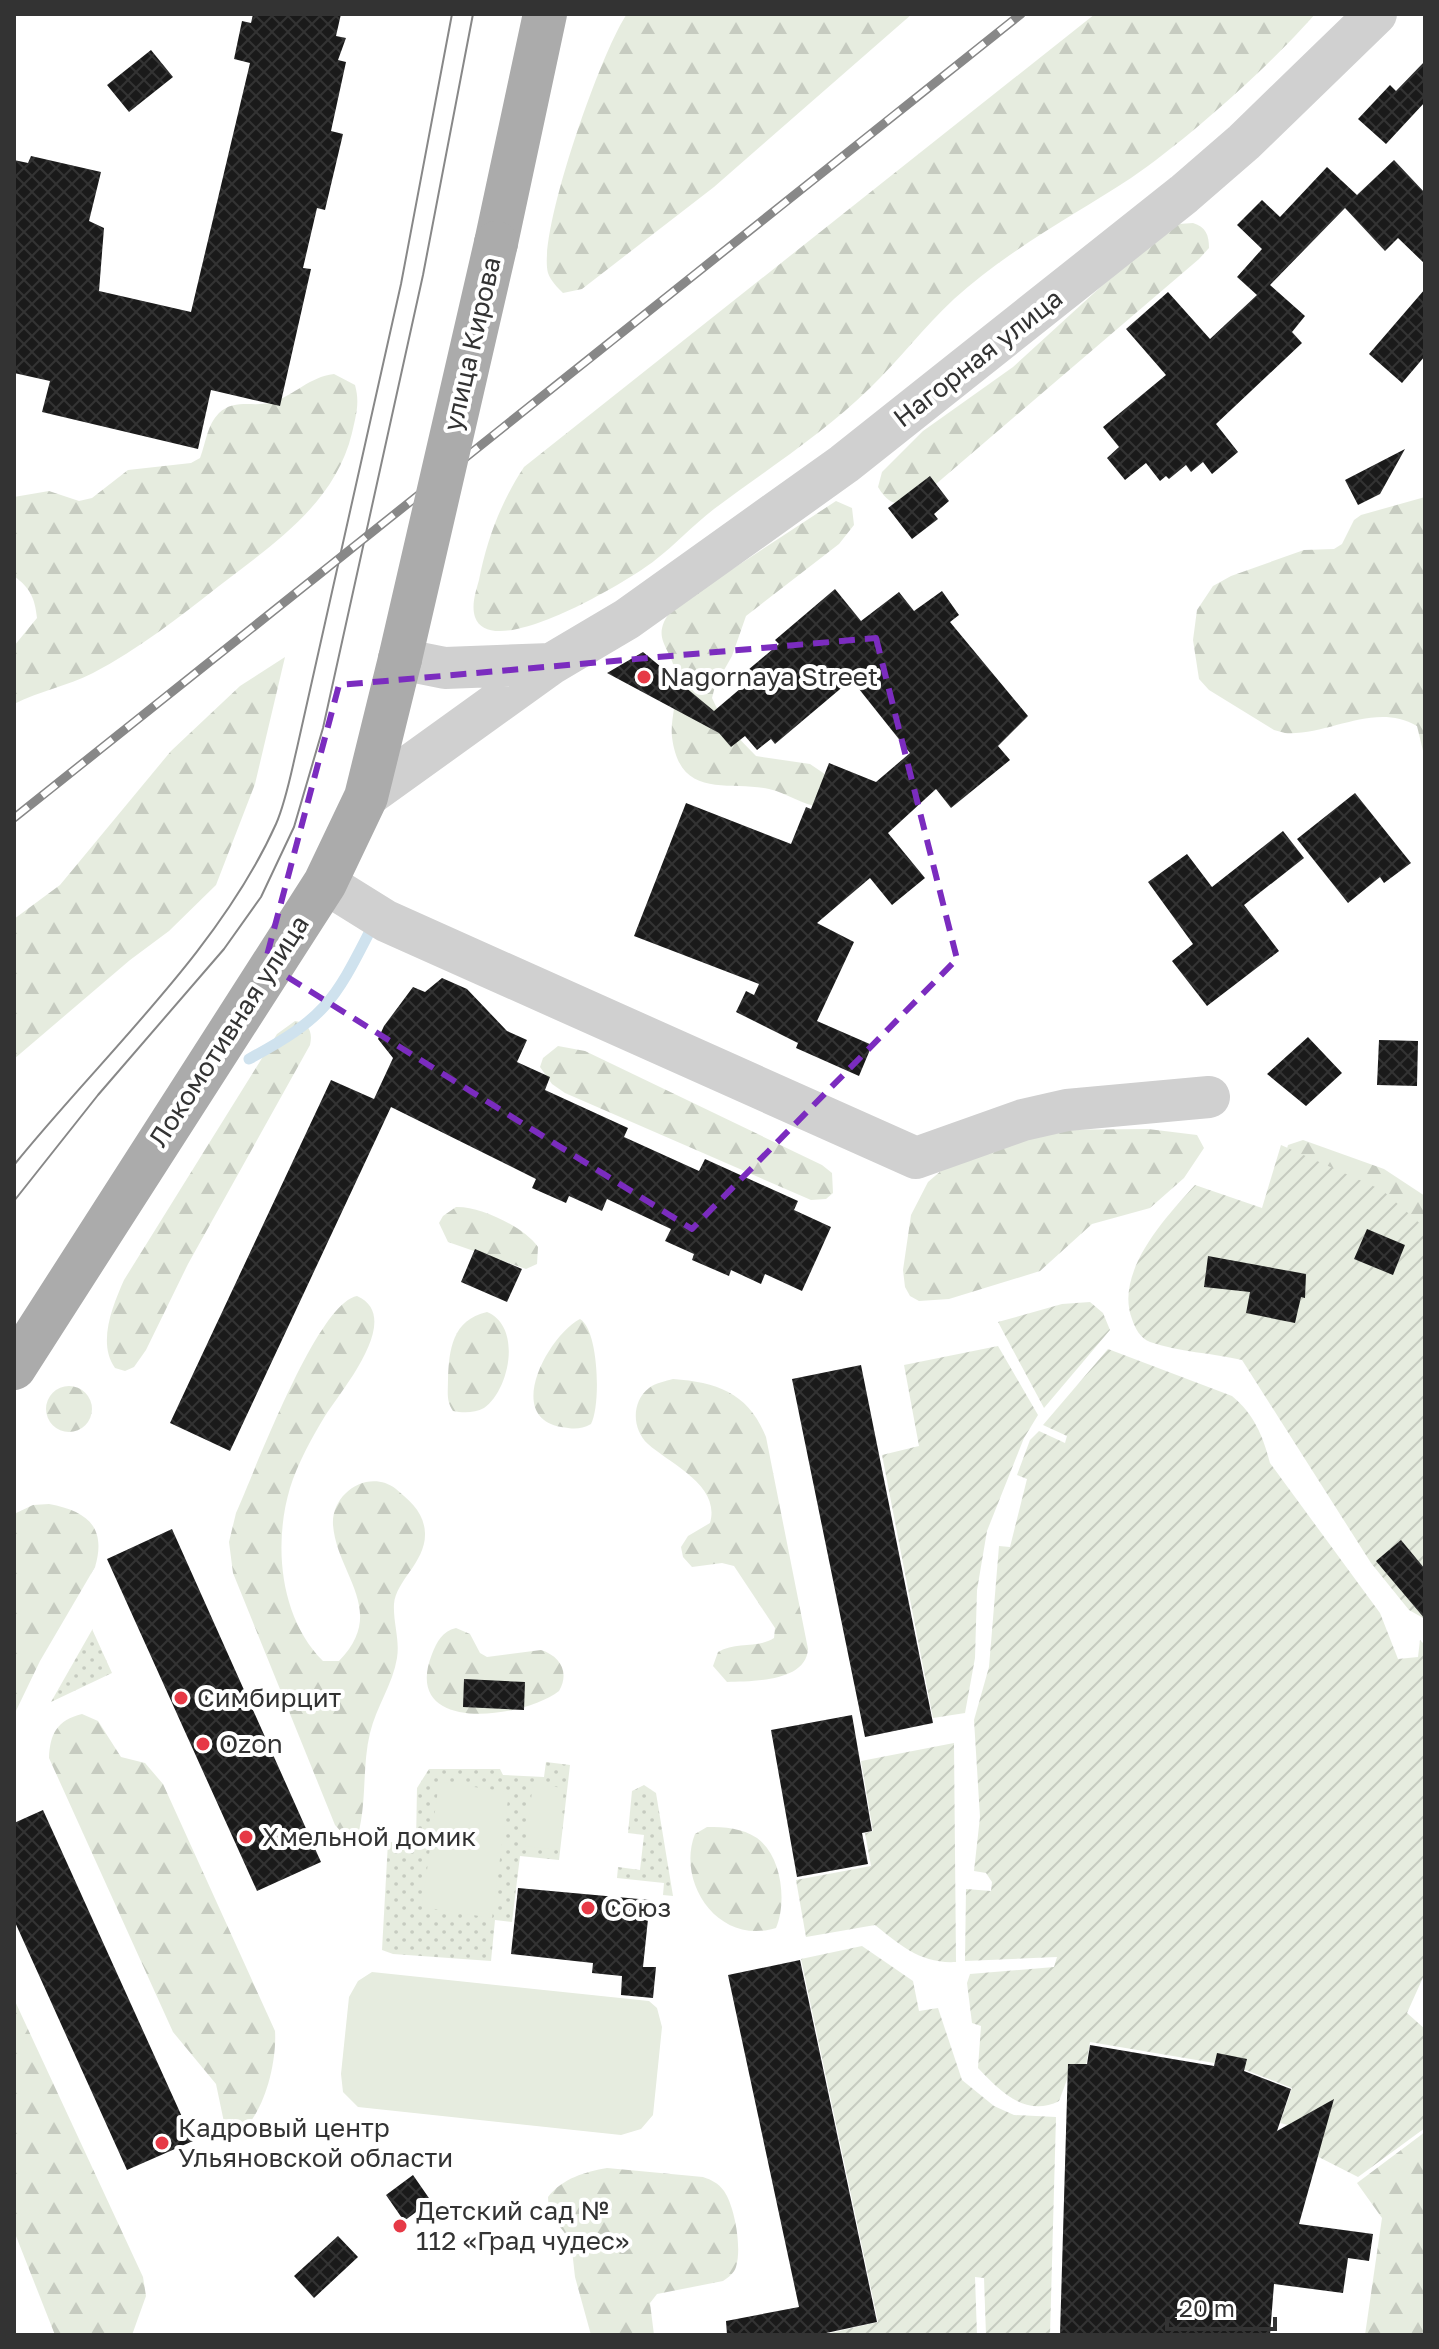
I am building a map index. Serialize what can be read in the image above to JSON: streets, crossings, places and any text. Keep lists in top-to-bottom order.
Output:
{
  "streets": {
    "main road": ["улица Кирова", "Локомотивная улица"],
    "street": ["Нагорная улица"]
  },
  "crossings": [
    ["улица Кирова", "Нагорная улица"],
    ["улица Кирова", "Локомотивная улица"],
    ["Нагорная улица", "Локомотивная улица"]
  ],
  "places": [
    "Nagornaya Street",
    "Симбирцит",
    "Ozon",
    "Хмельной домик",
    "Союз",
    "Кадровый центр Ульяновской области",
    "Детский сад № 112 «Град чудес»"
  ],
  "scale_bar": "20 m"
}
